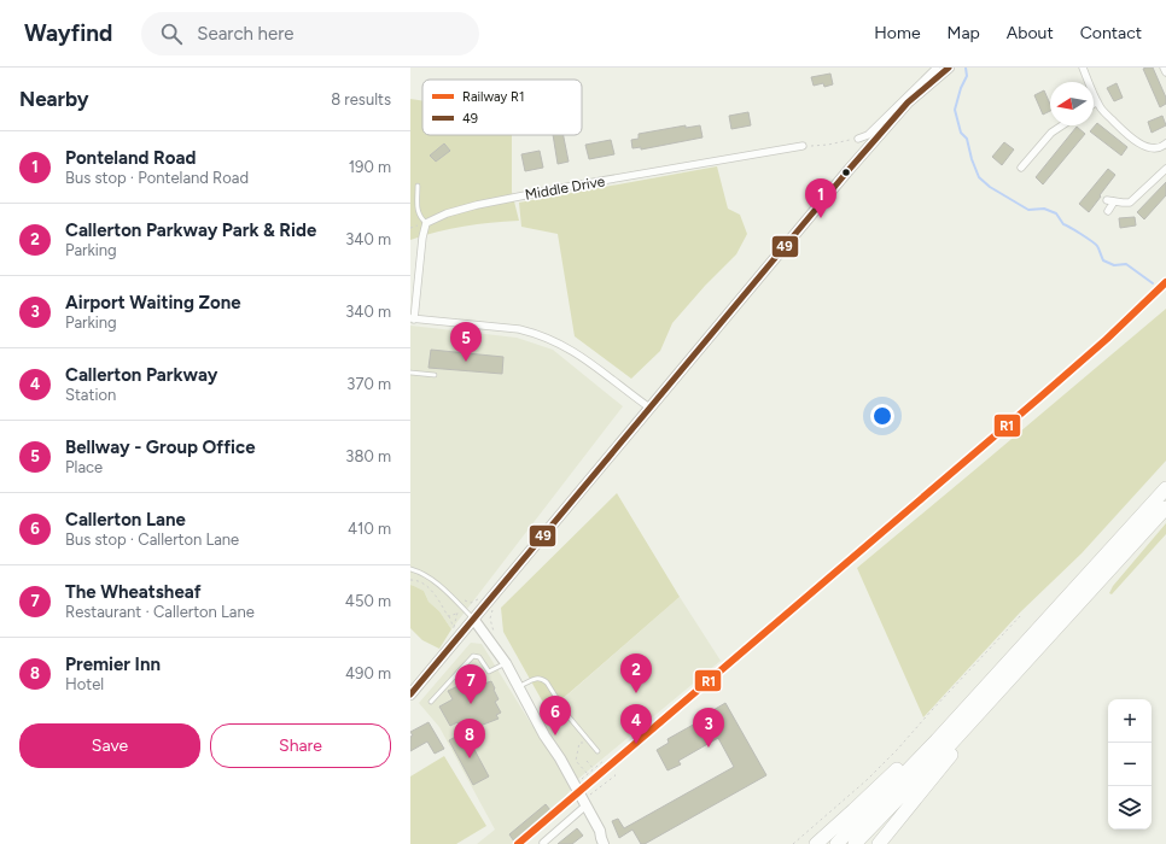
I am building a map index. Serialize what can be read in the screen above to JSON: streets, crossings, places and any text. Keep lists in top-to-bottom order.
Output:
{
  "streets": {
    "street": ["Middle Drive"]
  },
  "lines": ["transit line 49", "rail line R1"],
  "legend": ["Railway R1", "49"],
  "north": "left",
  "page": {
    "header": "Wayfind",
    "search": "Search here",
    "nav": [
      "Home",
      "Map",
      "About",
      "Contact"
    ],
    "heading": ["Nearby", "8 results"],
    "list": [
      {
        "mark": "1",
        "name": "Ponteland Road",
        "note": "Bus stop · Ponteland Road",
        "value": "190 m"
      },
      {
        "mark": "2",
        "name": "Callerton Parkway Park & Ride",
        "note": "Parking",
        "value": "340 m"
      },
      {
        "mark": "3",
        "name": "Airport Waiting Zone",
        "note": "Parking",
        "value": "340 m"
      },
      {
        "mark": "4",
        "name": "Callerton Parkway",
        "note": "Station",
        "value": "370 m"
      },
      {
        "mark": "5",
        "name": "Bellway - Group Office",
        "note": "Place",
        "value": "380 m"
      },
      {
        "mark": "6",
        "name": "Callerton Lane",
        "note": "Bus stop · Callerton Lane",
        "value": "410 m"
      },
      {
        "mark": "7",
        "name": "The Wheatsheaf",
        "note": "Restaurant · Callerton Lane",
        "value": "450 m"
      },
      {
        "mark": "8",
        "name": "Premier Inn",
        "note": "Hotel",
        "value": "490 m"
      }
    ],
    "pins": [
      "1",
      "5",
      "2",
      "7",
      "6",
      "4",
      "3",
      "8"
    ],
    "map_buttons": ["+", "−"],
    "buttons": ["Save", "Share"]
  }
}
